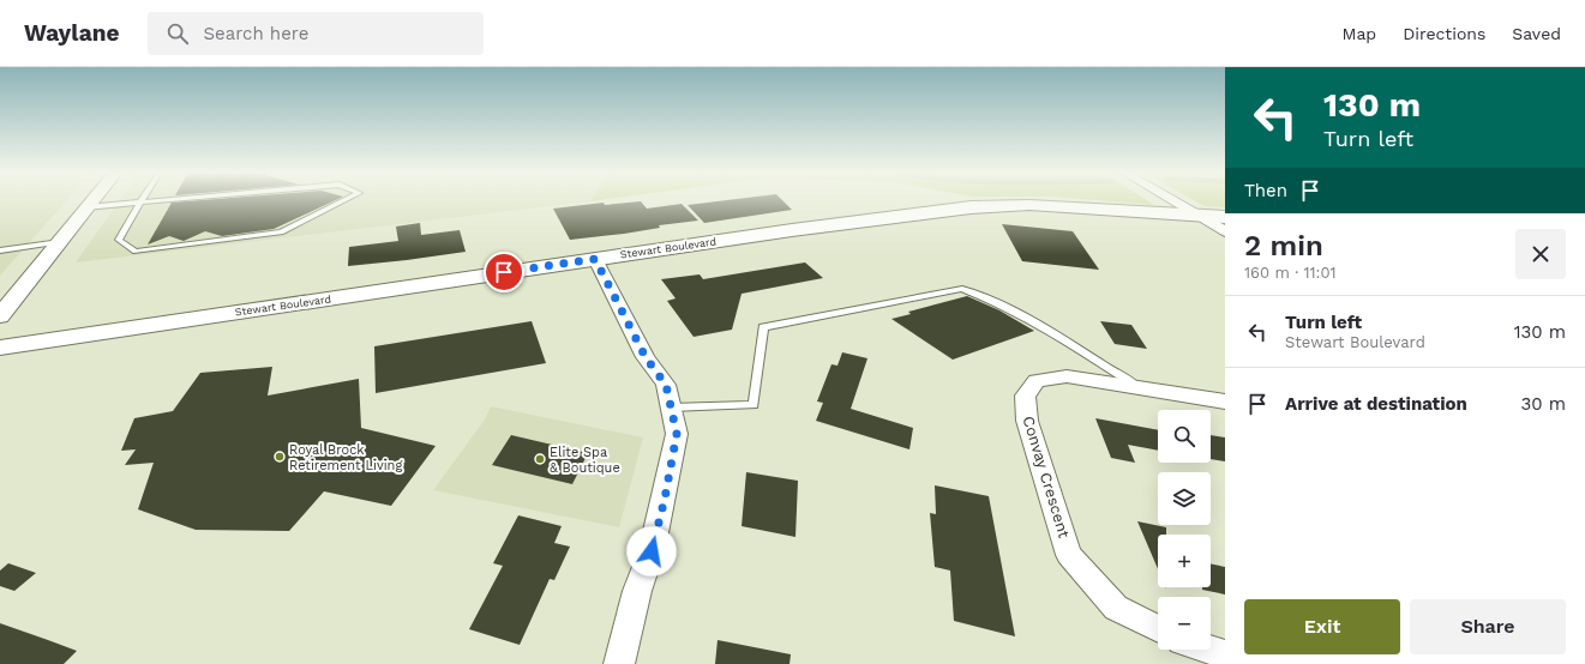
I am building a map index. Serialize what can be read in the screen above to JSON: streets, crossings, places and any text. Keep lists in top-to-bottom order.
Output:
{
  "streets": {
    "main road": ["Stewart Boulevard"],
    "street": ["Convay Crescent"]
  },
  "places": ["Royal Brock Retirement Living", "Elite Spa & Boutique"],
  "page": {
    "header": "Waylane",
    "search": "Search here",
    "nav": ["Map", "Directions", "Saved"],
    "turn": ["130 m", "Turn left"],
    "then": "Then",
    "heading": ["2 min", "160 m · 11:01"],
    "list": [
      {
        "name": "Turn left",
        "note": "Stewart Boulevard",
        "value": "130 m"
      },
      {
        "name": "Arrive at destination",
        "value": "30 m"
      }
    ],
    "map_buttons": ["+", "−"],
    "buttons": ["Exit", "Share"]
  }
}
